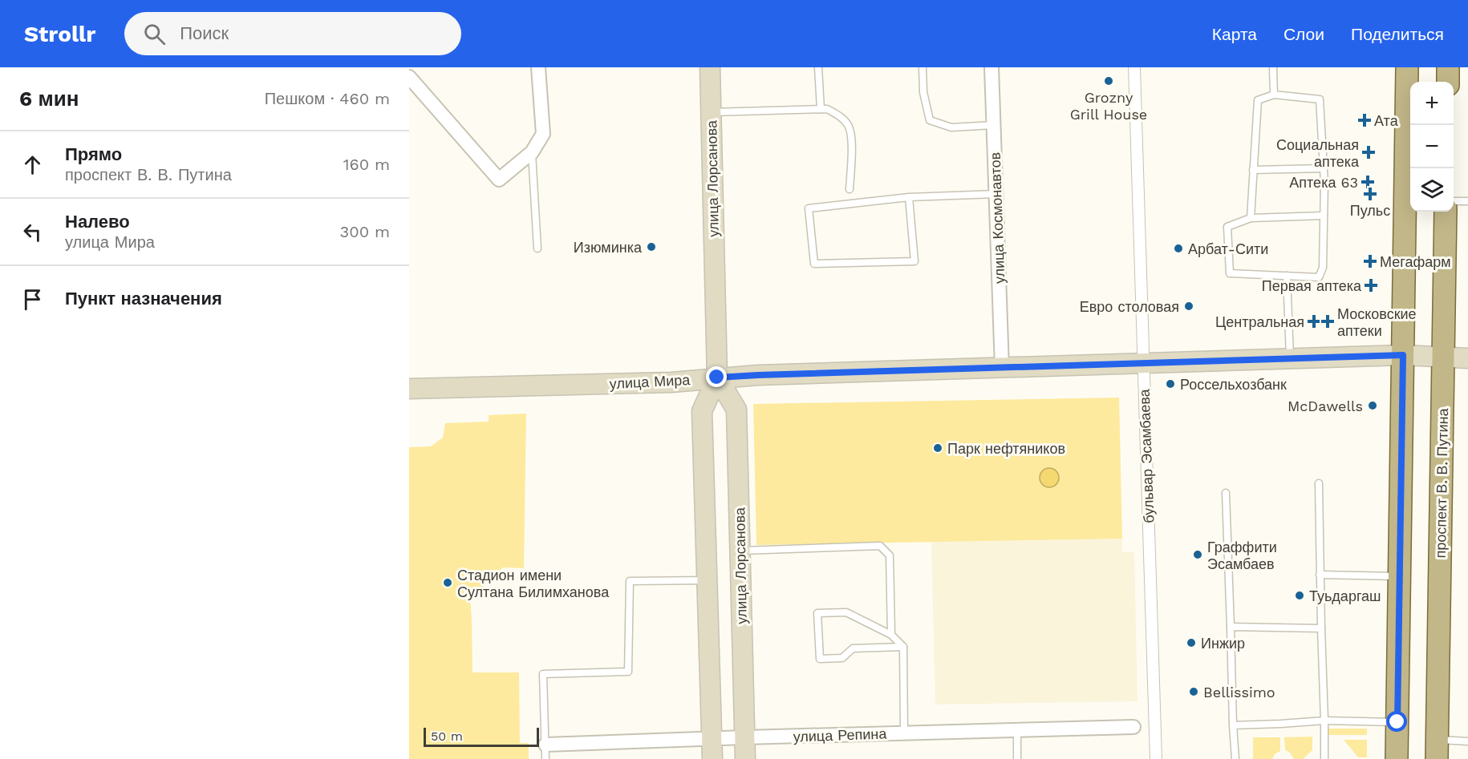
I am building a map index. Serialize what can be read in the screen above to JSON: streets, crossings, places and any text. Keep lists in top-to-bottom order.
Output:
{
  "streets": {
    "main road": ["улица Лорсанова", "улица Мира", "проспект В. В. Путина"],
    "street": ["улица Космонавтов", "бульвар Эсамбаева", "улица Репина"]
  },
  "crossings": [
    ["улица Лорсанова", "улица Мира"],
    ["улица Лорсанова", "улица Репина"],
    ["улица Космонавтов", "улица Мира"],
    ["улица Мира", "бульвар Эсамбаева"],
    ["улица Мира", "проспект В. В. Путина"]
  ],
  "places": {
    "other": [
      "Grozny Grill House",
      "Изюминка",
      "Арбат-Сити",
      "Евро столовая",
      "Россельхозбанк",
      "McDawells",
      "Парк нефтяников",
      "Граффити Эсамбаев",
      "Стадион имени Султана Билимханова",
      "Туьдаргаш",
      "Инжир",
      "Bellissimo"
    ],
    "health": [
      "Ата",
      "Социальная аптека",
      "Аптека 63",
      "Пульс",
      "Мегафарм",
      "Первая аптека",
      "Центральная",
      "Московские аптеки"
    ]
  },
  "scale_bar": "50 m",
  "page": {
    "header": "Strollr",
    "search": "Поиск",
    "nav": ["Карта", "Слои", "Поделиться"],
    "heading": ["6 мин", "Пешком · 460 m"],
    "map_buttons": ["+", "−"],
    "list": [
      ["Прямо", "проспект В. В. Путина", "160 m"],
      ["Налево", "улица Мира", "300 m"],
      "Пункт назначения"
    ],
    "scale": "50 m"
  }
}
